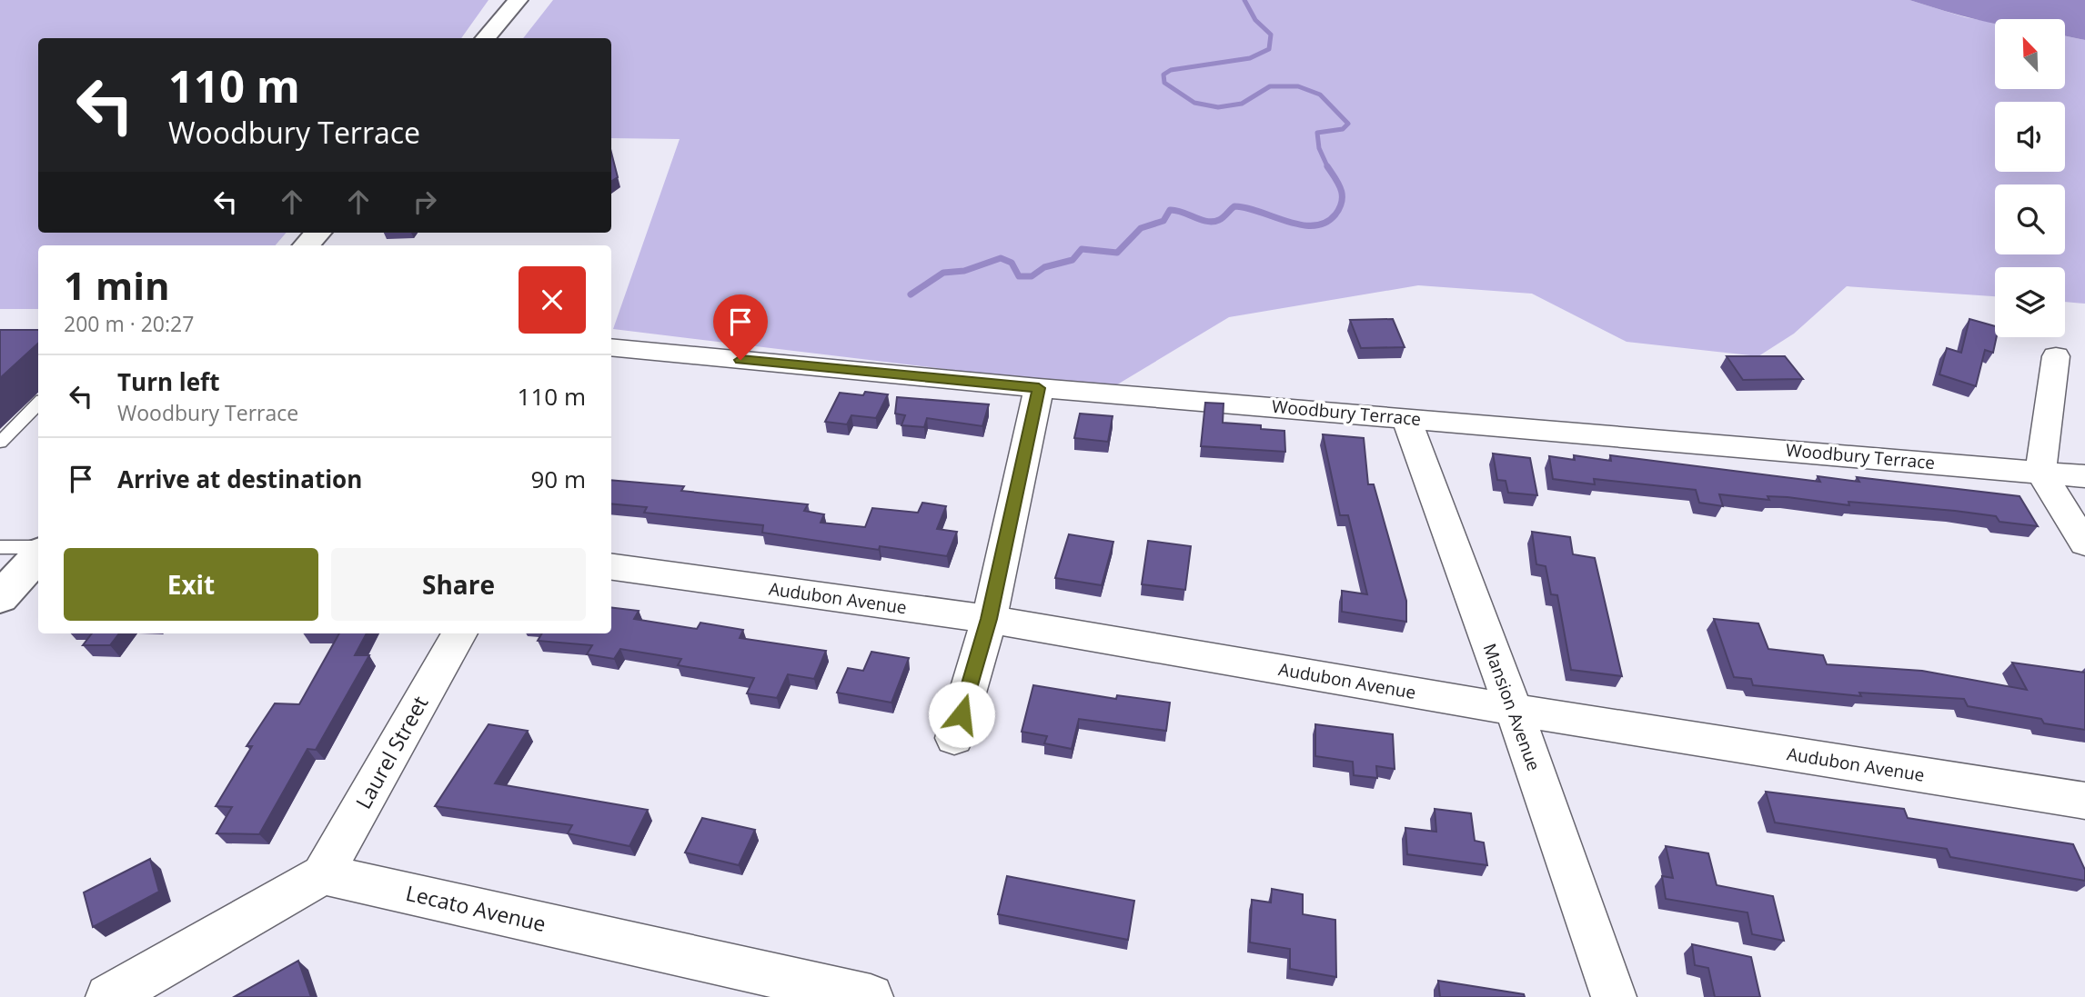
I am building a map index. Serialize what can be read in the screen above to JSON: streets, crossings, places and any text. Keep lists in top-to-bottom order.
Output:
{
  "streets": {
    "street": [
      "Woodbury Terrace",
      "Audubon Avenue",
      "Mansion Avenue",
      "Laurel Street",
      "Lecato Avenue"
    ]
  },
  "crossings": [
    ["Woodbury Terrace", "Mansion Avenue"],
    ["Audubon Avenue", "Mansion Avenue"],
    ["Laurel Street", "Lecato Avenue"]
  ],
  "north": "top left",
  "page": {
    "turn": ["110 m", "Woodbury Terrace"],
    "heading": ["1 min", "200 m · 20:27"],
    "list": [
      {
        "name": "Turn left",
        "note": "Woodbury Terrace",
        "value": "110 m"
      },
      {
        "name": "Arrive at destination",
        "value": "90 m"
      }
    ],
    "buttons": ["Exit", "Share"]
  }
}
